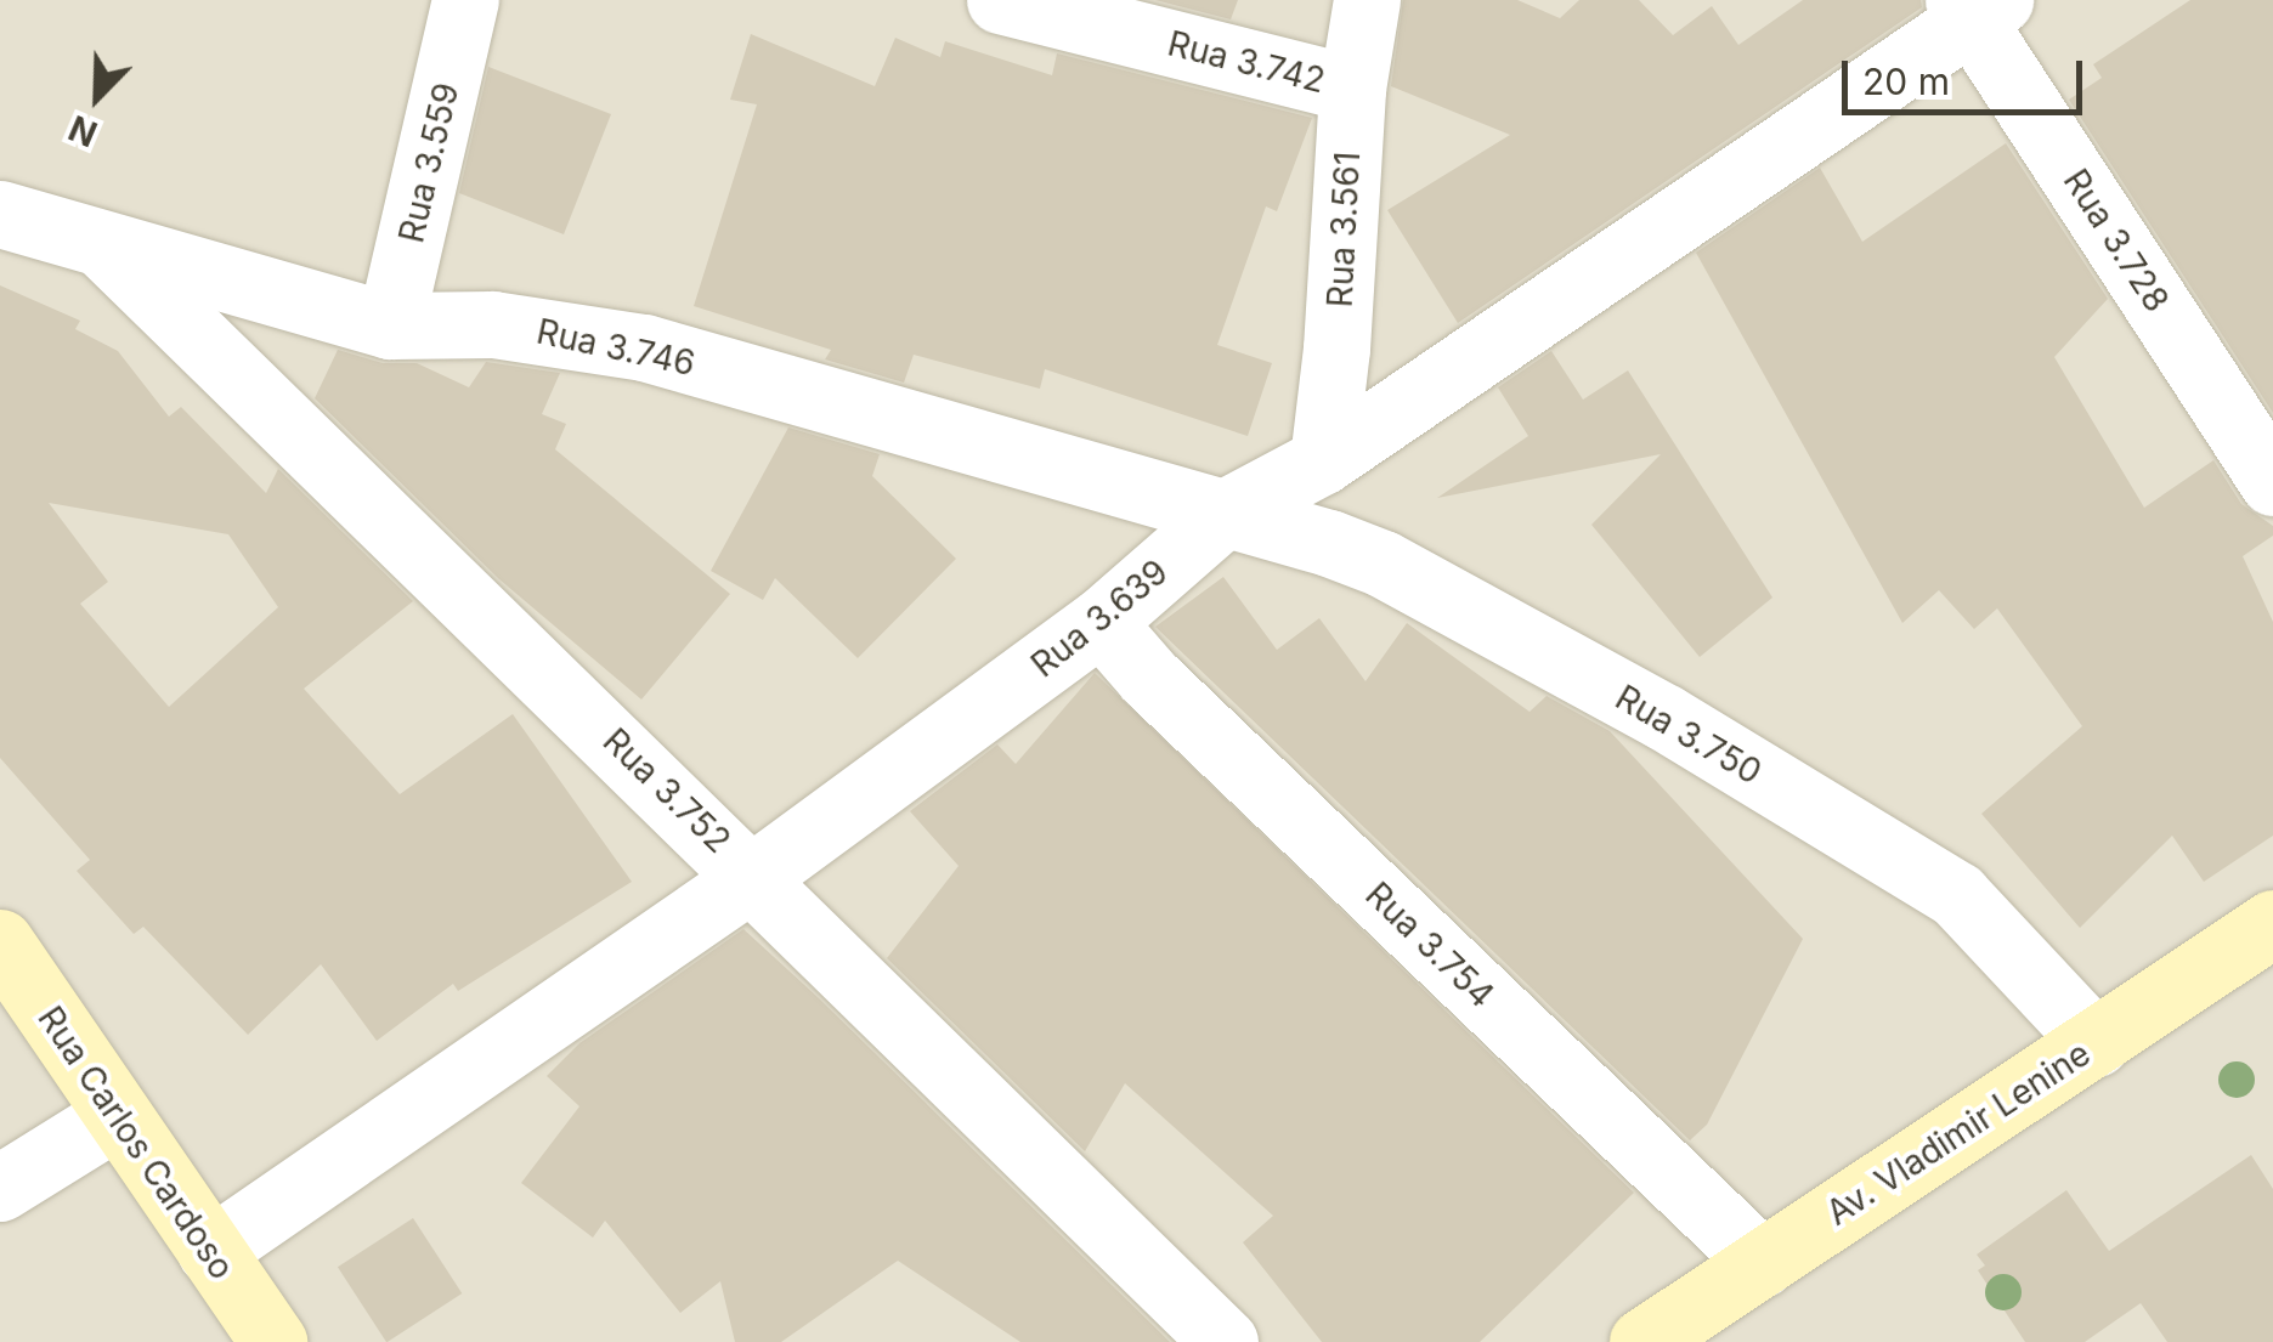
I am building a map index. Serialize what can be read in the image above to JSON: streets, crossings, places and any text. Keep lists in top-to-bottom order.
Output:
{
  "streets": {
    "main road": ["Av. Vladimir Lenine", "Rua Carlos Cardoso"],
    "street": [
      "Rua 3.742",
      "Rua 3.559",
      "Rua 3.561",
      "Rua 3.728",
      "Rua 3.746",
      "Rua 3.639",
      "Rua 3.750",
      "Rua 3.752",
      "Rua 3.754"
    ]
  },
  "crossings": [
    ["Rua 3.742", "Rua 3.561"],
    ["Rua 3.559", "Rua 3.746"],
    ["Rua 3.561", "Rua 3.639"],
    ["Rua 3.728", "Rua 3.639"],
    ["Rua 3.746", "Rua 3.639"],
    ["Rua 3.746", "Rua 3.750"],
    ["Rua 3.746", "Rua 3.752"],
    ["Rua 3.639", "Rua 3.750"],
    ["Rua 3.639", "Rua 3.752"],
    ["Rua 3.639", "Rua 3.754"],
    ["Rua 3.639", "Rua Carlos Cardoso"],
    ["Rua 3.750", "Av. Vladimir Lenine"],
    ["Rua 3.754", "Av. Vladimir Lenine"]
  ],
  "scale_bar": "20 m",
  "north": "bottom left"
}
